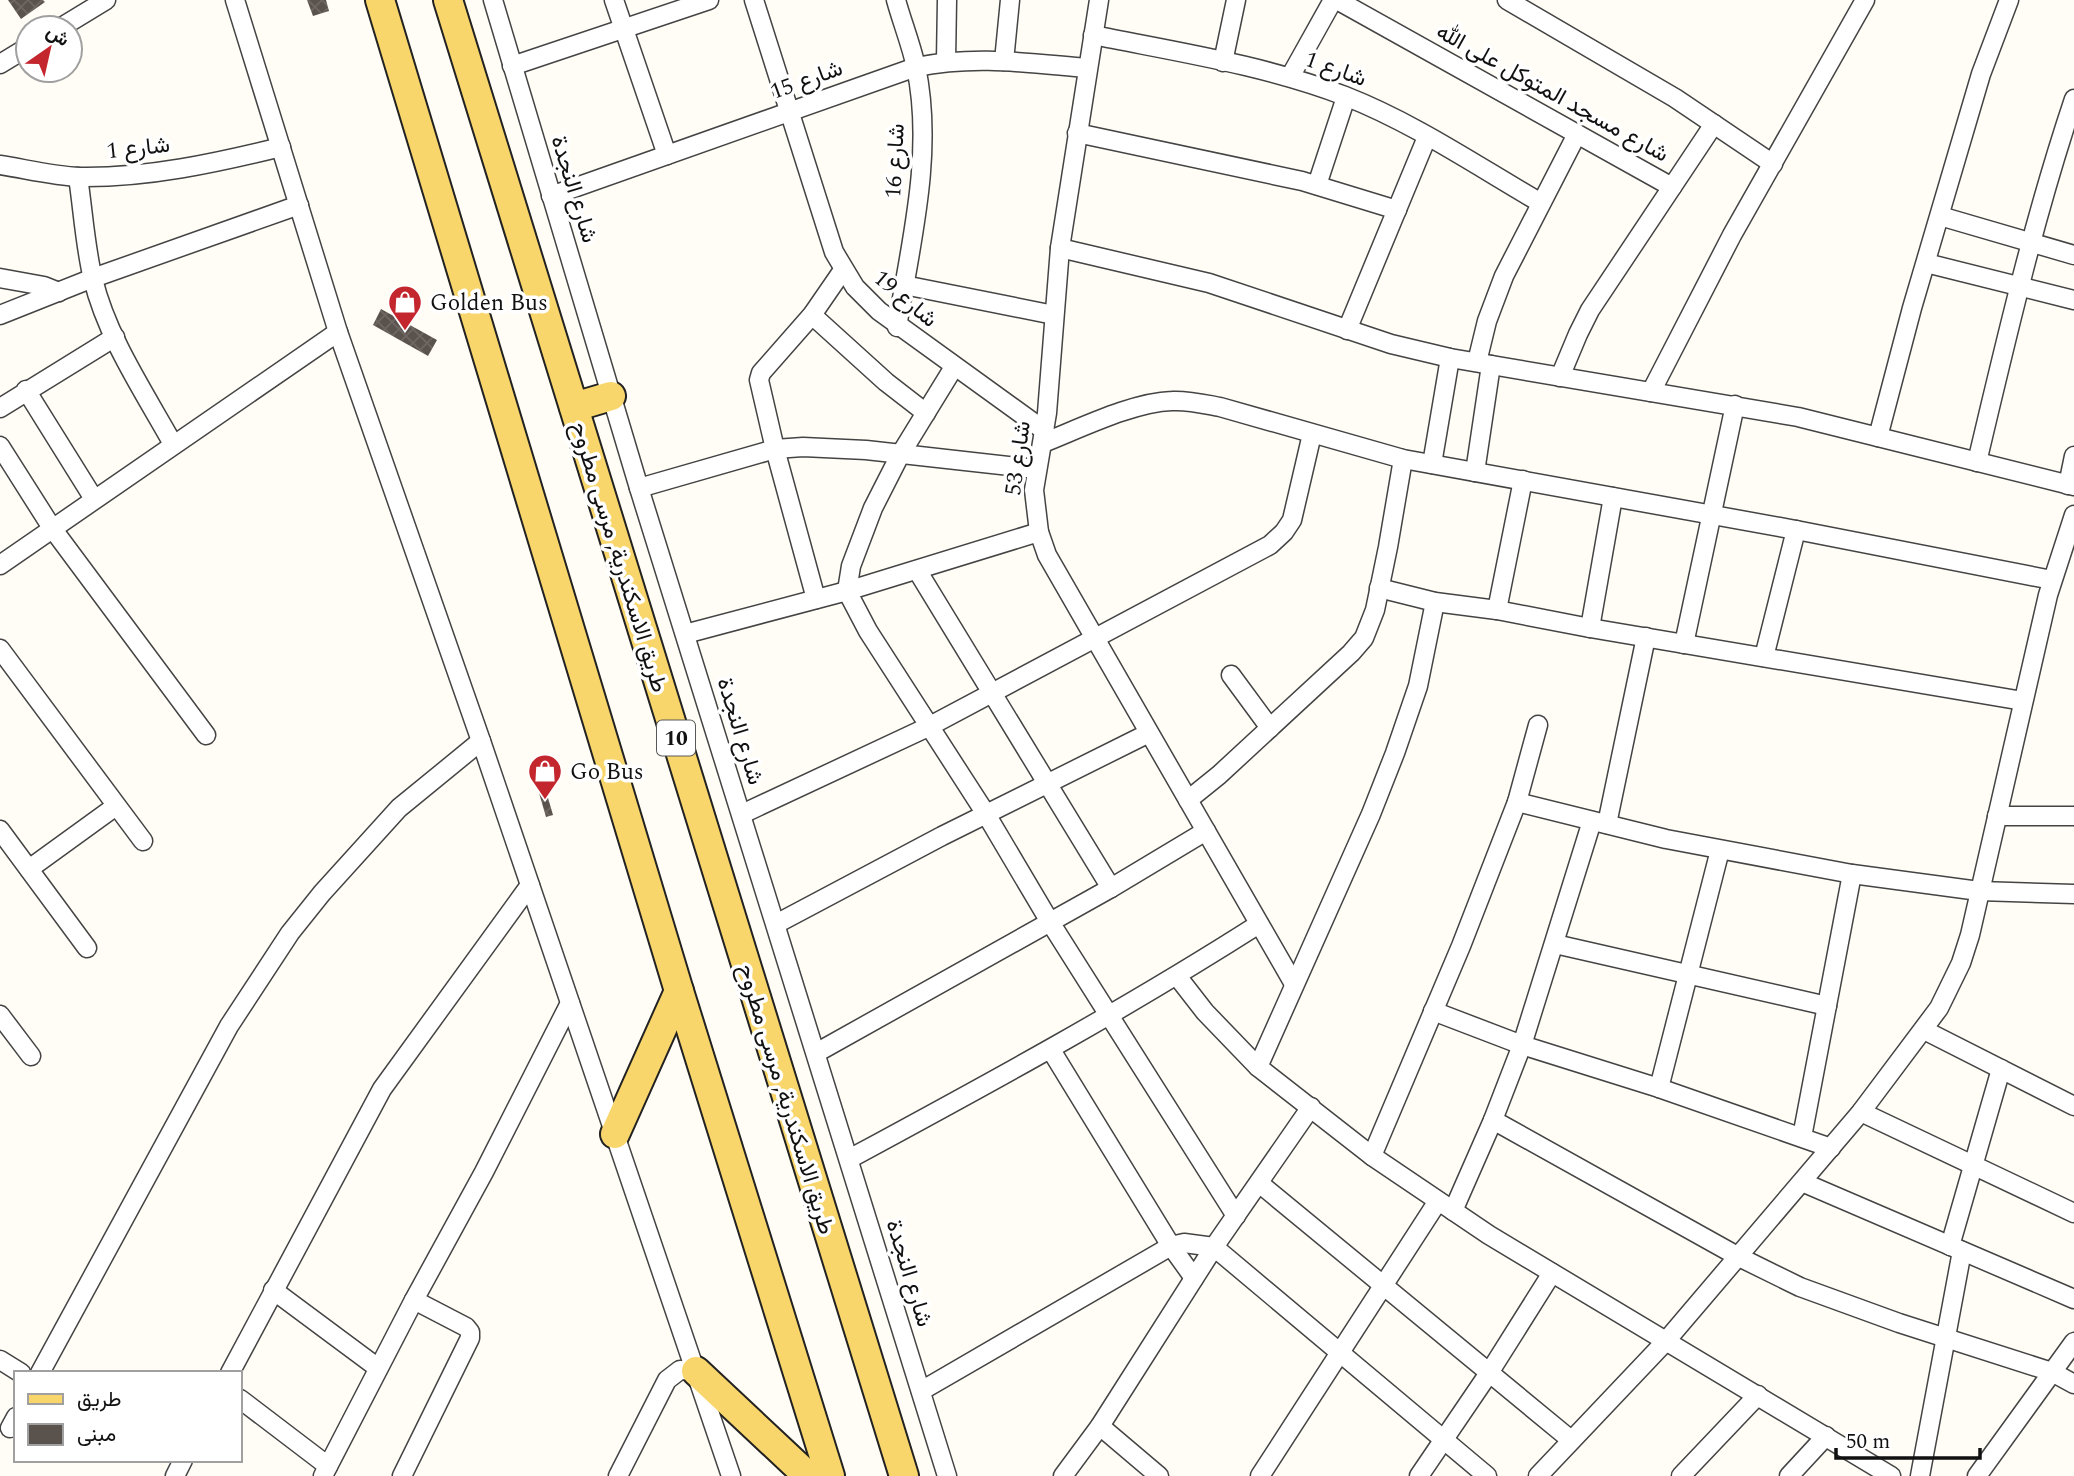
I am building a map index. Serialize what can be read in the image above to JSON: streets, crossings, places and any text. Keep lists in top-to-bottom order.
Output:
{
  "streets": {
    "main road": ["طريق الاسكندرية, مرسى مطروح", "10"],
    "street": [
      "شارع 1",
      "شارع 15",
      "شارع مسجد المتوكل على الله",
      "شارع 16",
      "شارع النجدة",
      "شارع 19",
      "شارع 53"
    ]
  },
  "crossings": [
    ["شارع 1", "شارع 53"],
    ["شارع 15", "شارع 16"],
    ["شارع 15", "شارع النجدة"],
    ["شارع 15", "شارع 19"],
    ["شارع 15", "شارع 53"],
    ["شارع 16", "شارع 19"],
    ["شارع 19", "شارع 53"]
  ],
  "places": {
    "shop": ["Golden Bus", "Go Bus"]
  },
  "legend": ["طريق", "مبنى"],
  "scale_bar": "50 m",
  "north": "top right"
}
